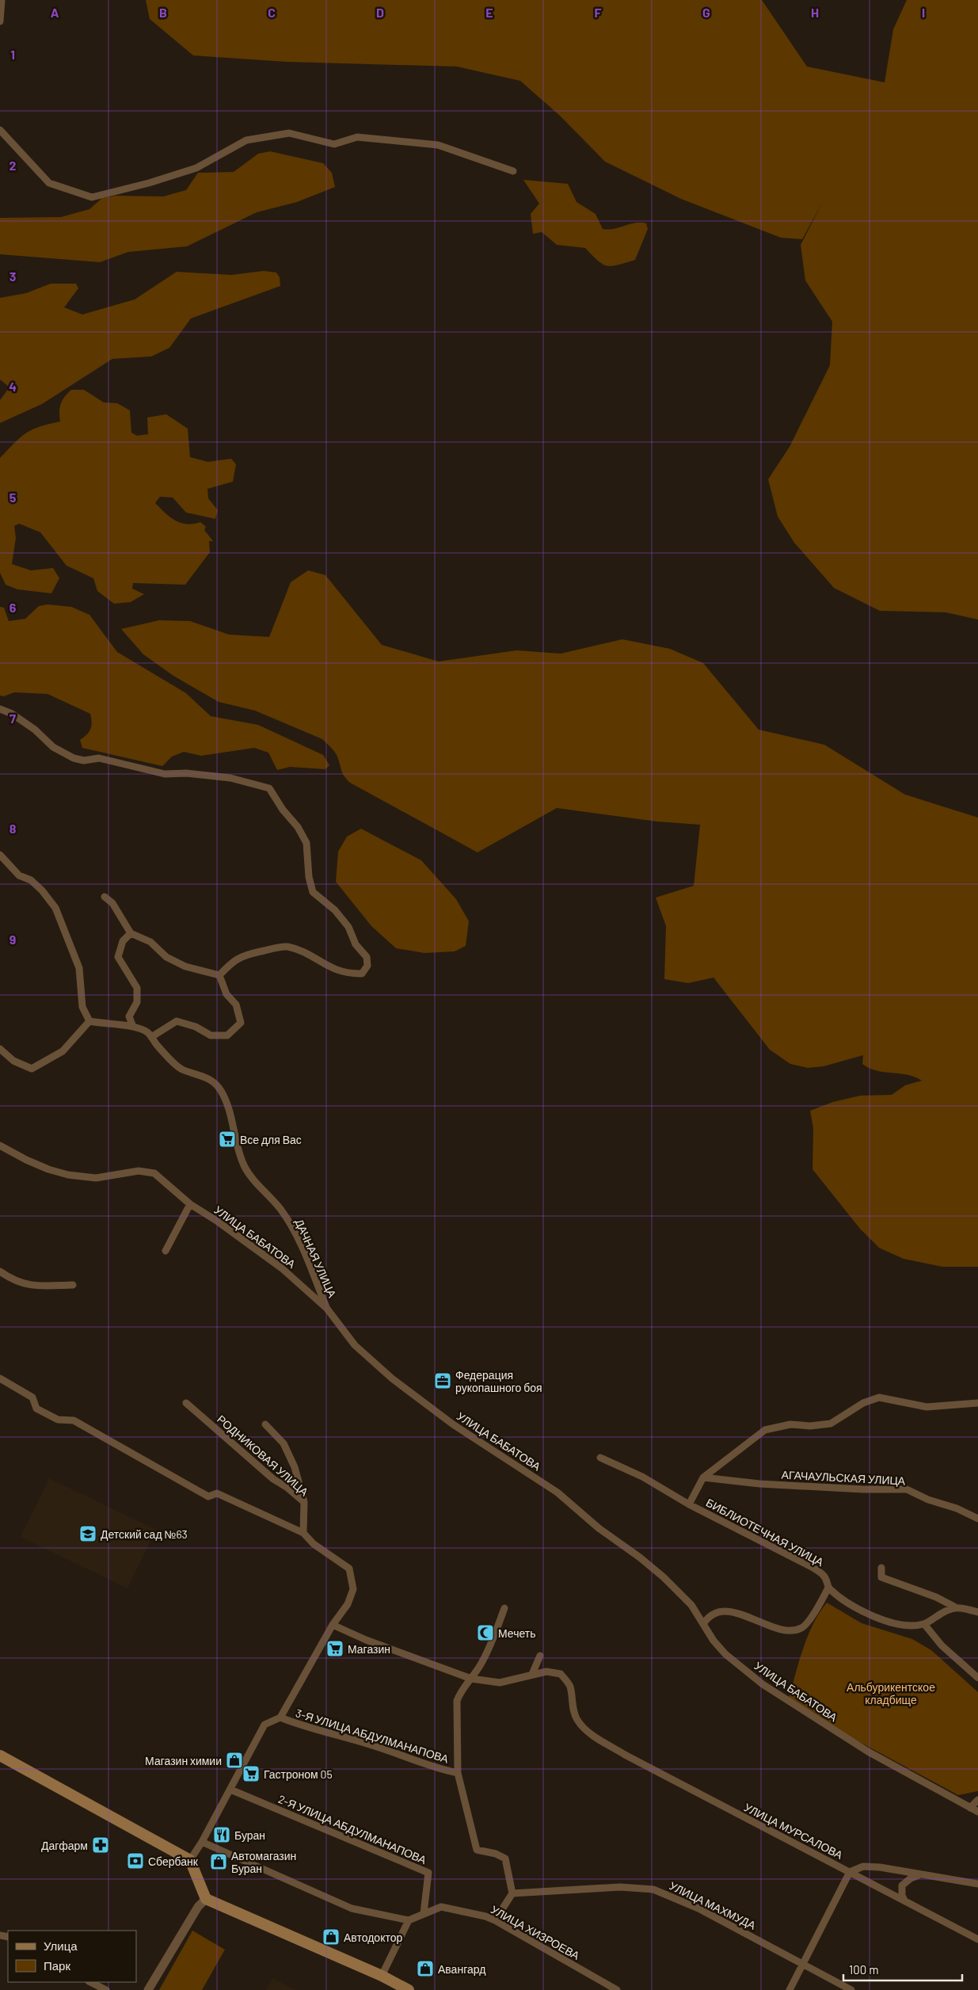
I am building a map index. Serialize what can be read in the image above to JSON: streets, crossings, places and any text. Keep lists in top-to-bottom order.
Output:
{
  "streets": {
    "street": [
      "УЛИЦА БАБАТОВА",
      "ДАЧНАЯ УЛИЦА",
      "РОДНИКОВАЯ УЛИЦА",
      "АГАЧАУЛЬСКАЯ УЛИЦА",
      "БИБЛИОТЕЧНАЯ УЛИЦА",
      "3-Я УЛИЦА АБДУЛМАНАПОВА",
      "2-Я УЛИЦА АБДУЛМАНАПОВА",
      "УЛИЦА МУРСАЛОВА",
      "УЛИЦА МАХМУДА",
      "УЛИЦА ХИЗРОЕВА"
    ]
  },
  "crossings": [
    ["УЛИЦА БАБАТОВА", "ДАЧНАЯ УЛИЦА"],
    ["2-Я УЛИЦА АБДУЛМАНАПОВА", "УЛИЦА ХИЗРОЕВА"]
  ],
  "parks": ["Альбурикентское кладбище"],
  "places": {
    "supermarket": ["Все для Вас", "Магазин", "Гастроном 05"],
    "office": ["Федерация рукопашного боя"],
    "school or university": ["Детский сад №63"],
    "mosque": ["Мечеть"],
    "shop": [
      "Магазин химии",
      "Автомагазин Буран",
      "Автодоктор",
      "Авангард"
    ],
    "restaurant": ["Буран"],
    "pharmacy": ["Дагфарм"],
    "bank": ["Сбербанк"]
  },
  "legend": ["Улица", "Парк"],
  "scale_bar": "100 m",
  "grid": {
    "columns": [
      "A",
      "B",
      "C",
      "D",
      "E",
      "F",
      "G",
      "H",
      "I"
    ],
    "rows": [
      "1",
      "2",
      "3",
      "4",
      "5",
      "6",
      "7",
      "8",
      "9"
    ]
  }
}
